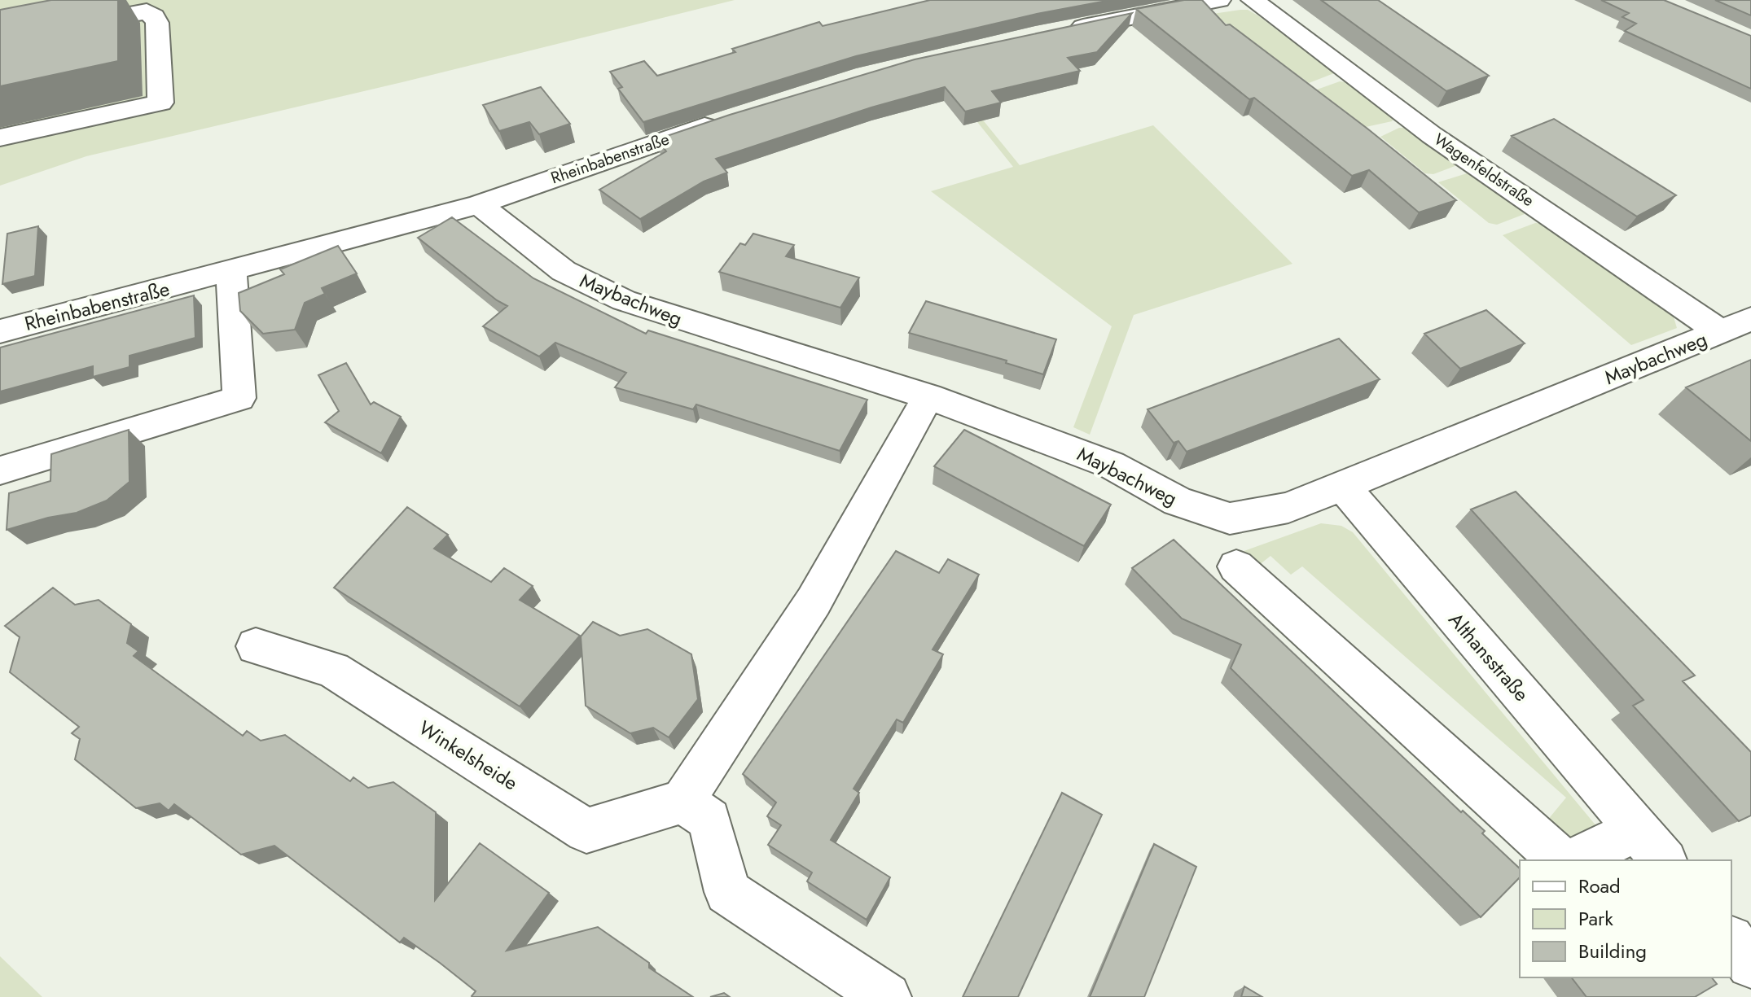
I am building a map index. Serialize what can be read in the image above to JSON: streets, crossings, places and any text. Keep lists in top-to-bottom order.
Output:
{
  "streets": {
    "street": [
      "Rheinbabenstraße",
      "Wagenfeldstraße",
      "Maybachweg",
      "Althansstraße",
      "Winkelsheide"
    ]
  },
  "crossings": [
    ["Rheinbabenstraße", "Maybachweg"],
    ["Wagenfeldstraße", "Maybachweg"],
    ["Maybachweg", "Althansstraße"]
  ],
  "legend": ["Road", "Park", "Building"]
}
